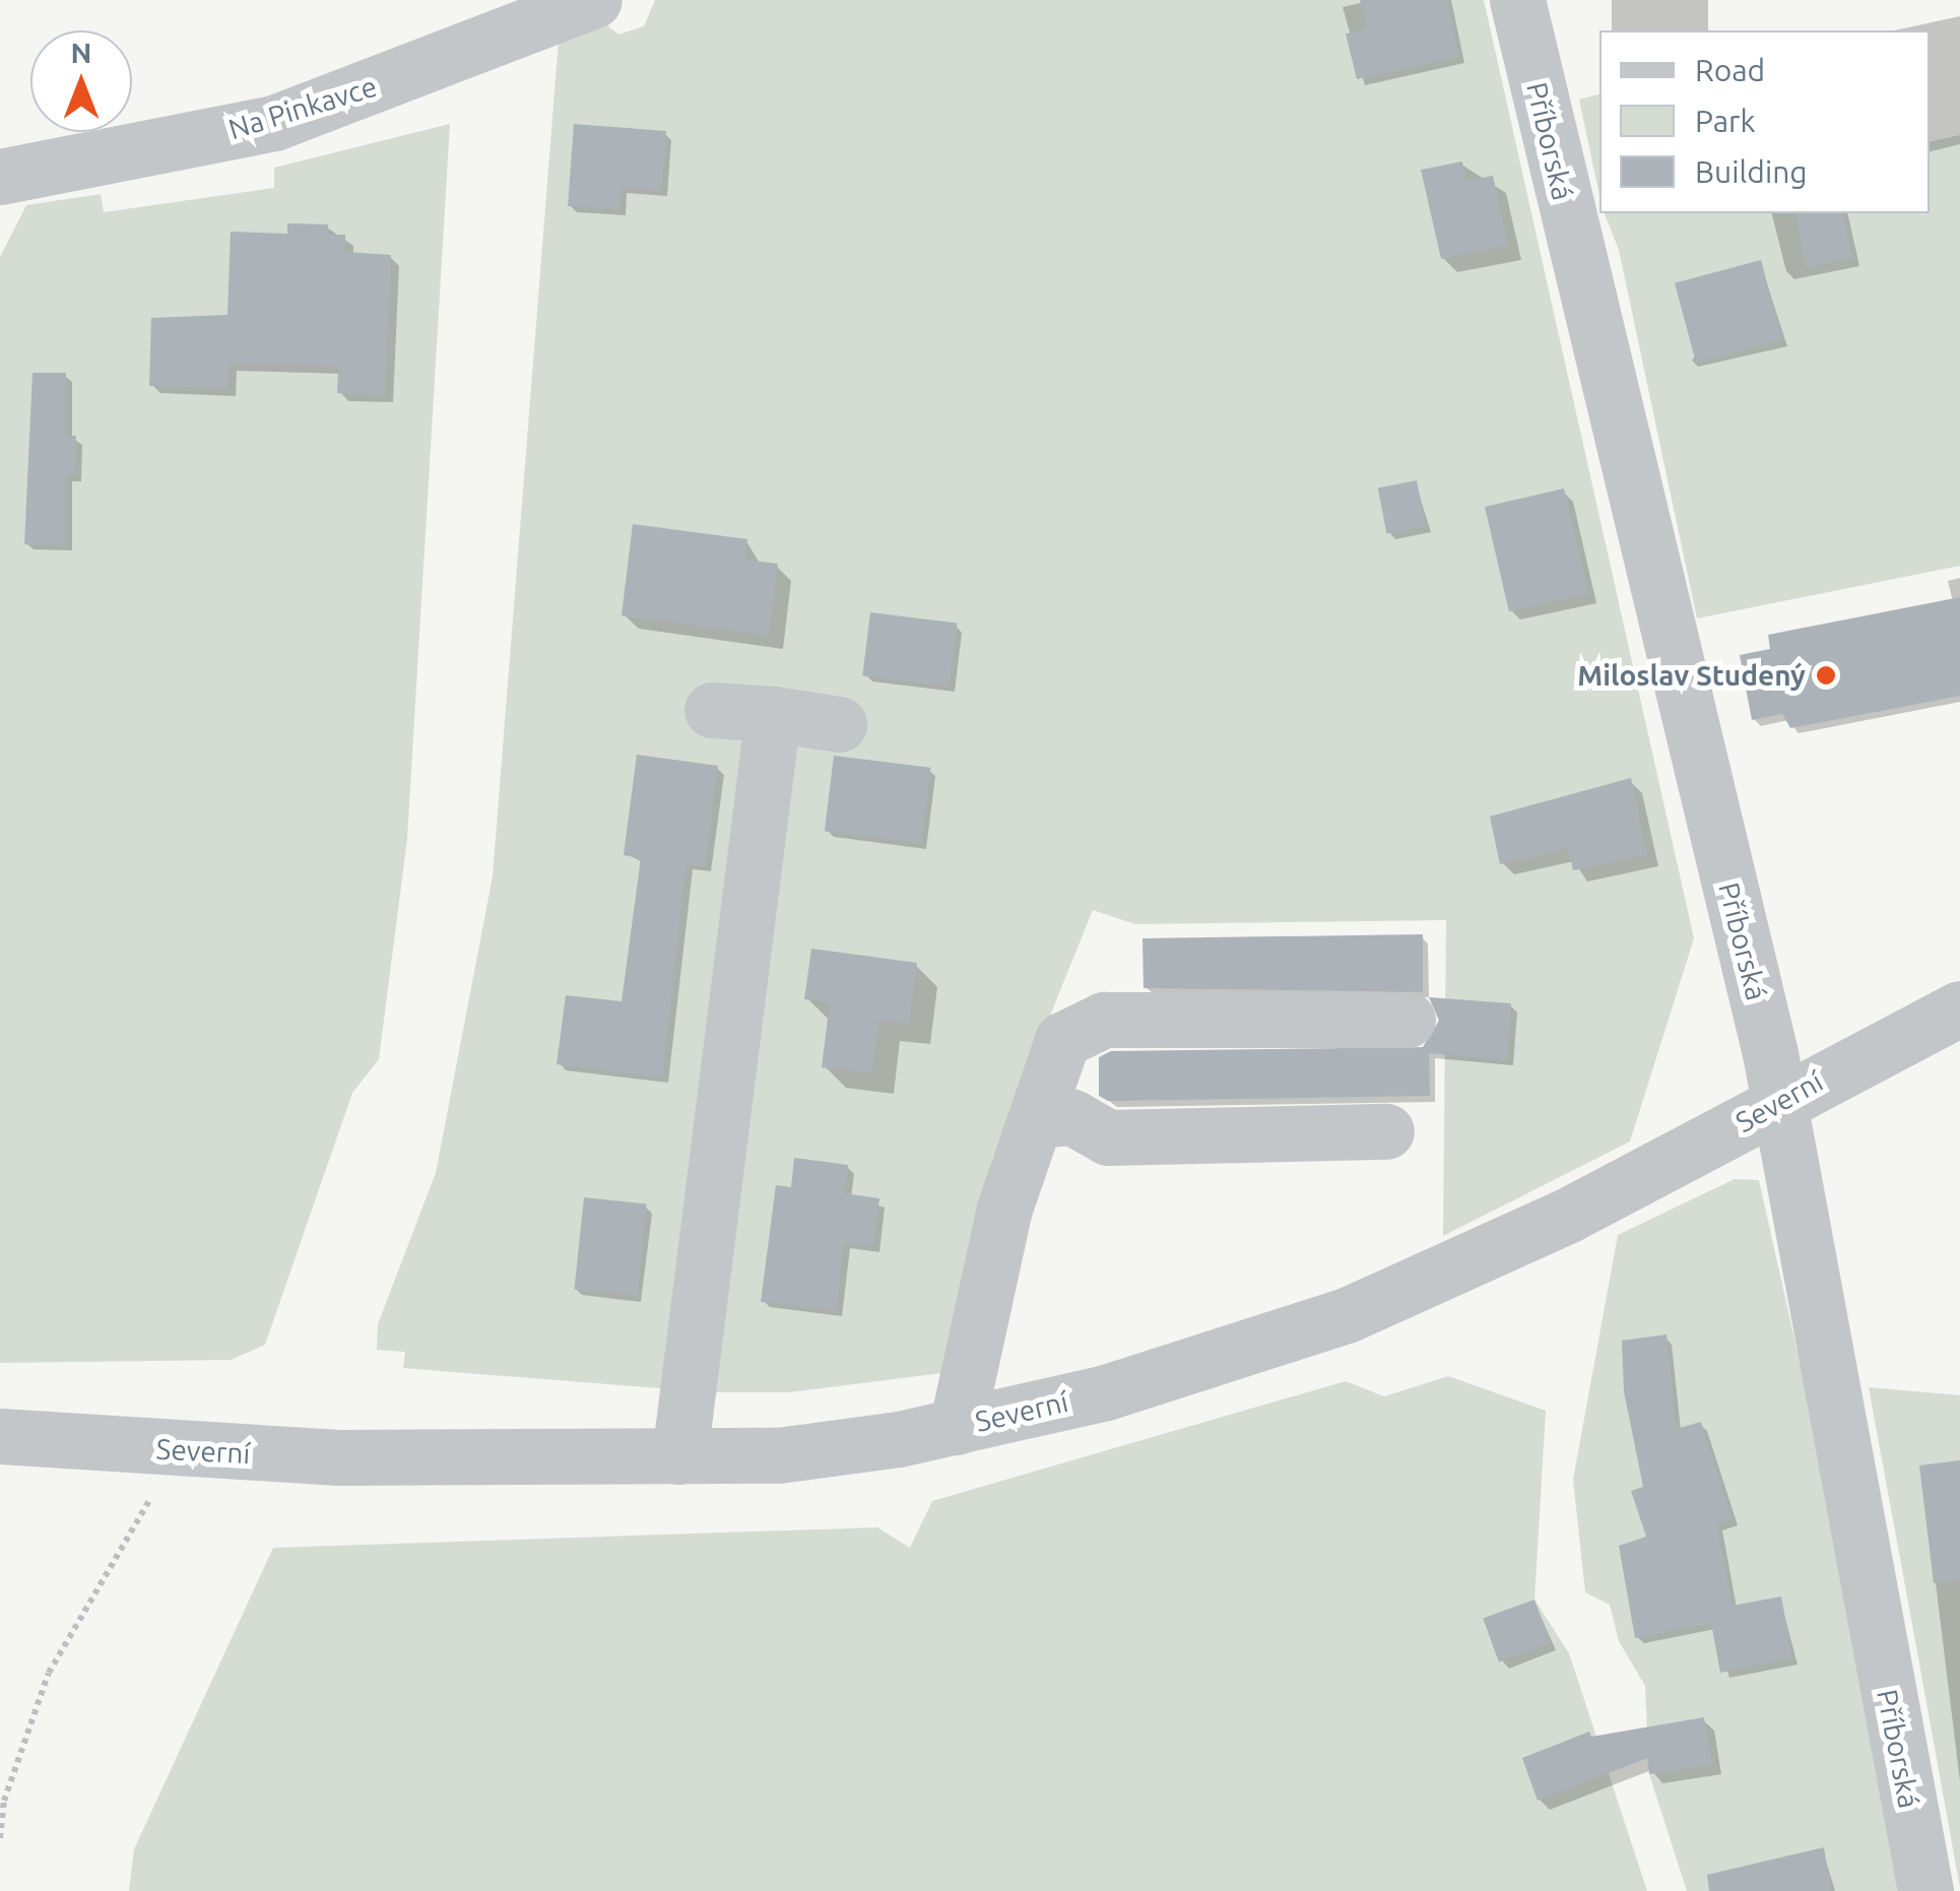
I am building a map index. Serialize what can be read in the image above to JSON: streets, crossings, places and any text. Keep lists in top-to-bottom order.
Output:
{
  "streets": {
    "street": ["Na Pinkavce", "Příborská", "Severní"]
  },
  "crossings": [
    ["Příborská", "Severní"]
  ],
  "places": ["Miloslav Studený"],
  "legend": ["Road", "Park", "Building"],
  "north": "top"
}
